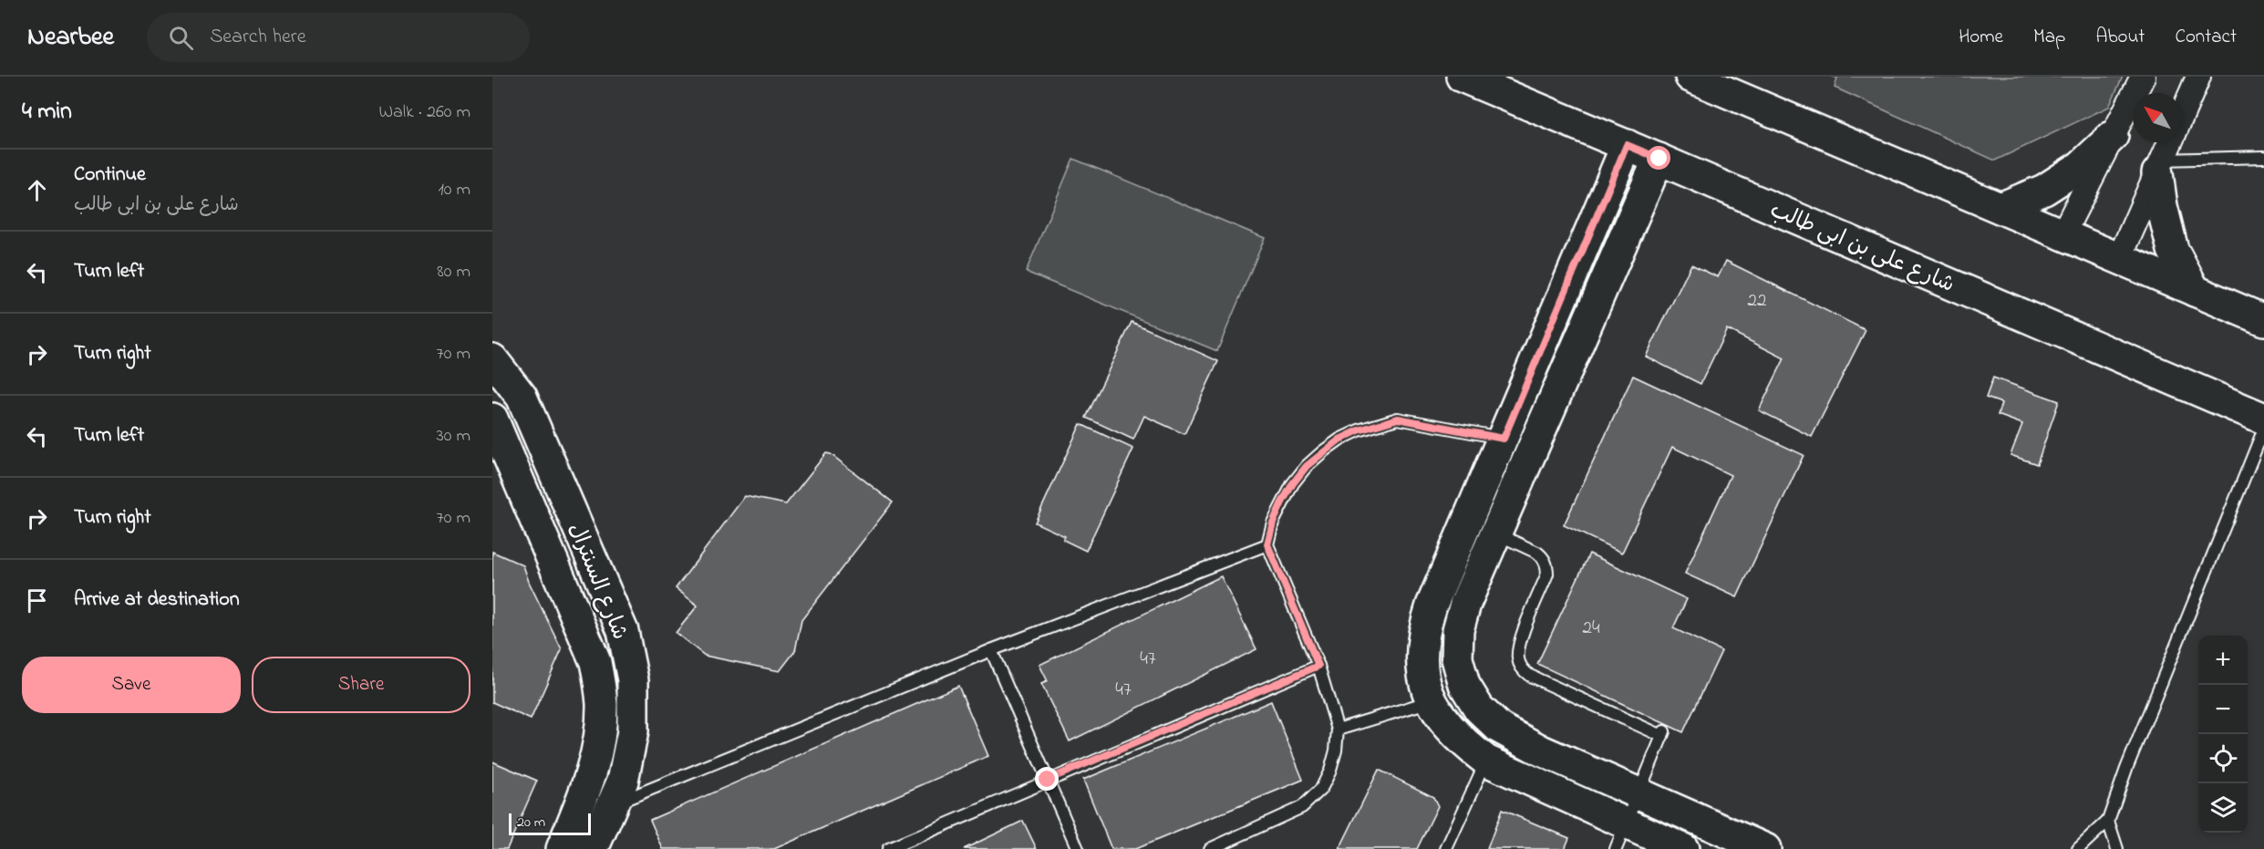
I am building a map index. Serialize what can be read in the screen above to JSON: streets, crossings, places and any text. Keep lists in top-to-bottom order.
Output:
{
  "streets": {
    "street": ["شارع على بن ابى طالب", "شارع السنترال"]
  },
  "house_numbers": [
    "22",
    "24",
    "47",
    "47"
  ],
  "scale_bar": "20 m",
  "north": "top left",
  "page": {
    "header": "Nearbee",
    "search": "Search here",
    "nav": [
      "Home",
      "Map",
      "About",
      "Contact"
    ],
    "heading": ["4 min", "Walk · 260 m"],
    "list": [
      ["Continue", "شارع على بن ابى طالب", "10 m"],
      ["Turn left", "80 m"],
      ["Turn right", "70 m"],
      ["Turn left", "30 m"],
      ["Turn right", "70 m"],
      "Arrive at destination"
    ],
    "map_buttons": ["+", "−"],
    "buttons": ["Save", "Share"],
    "scale": "20 m"
  }
}
